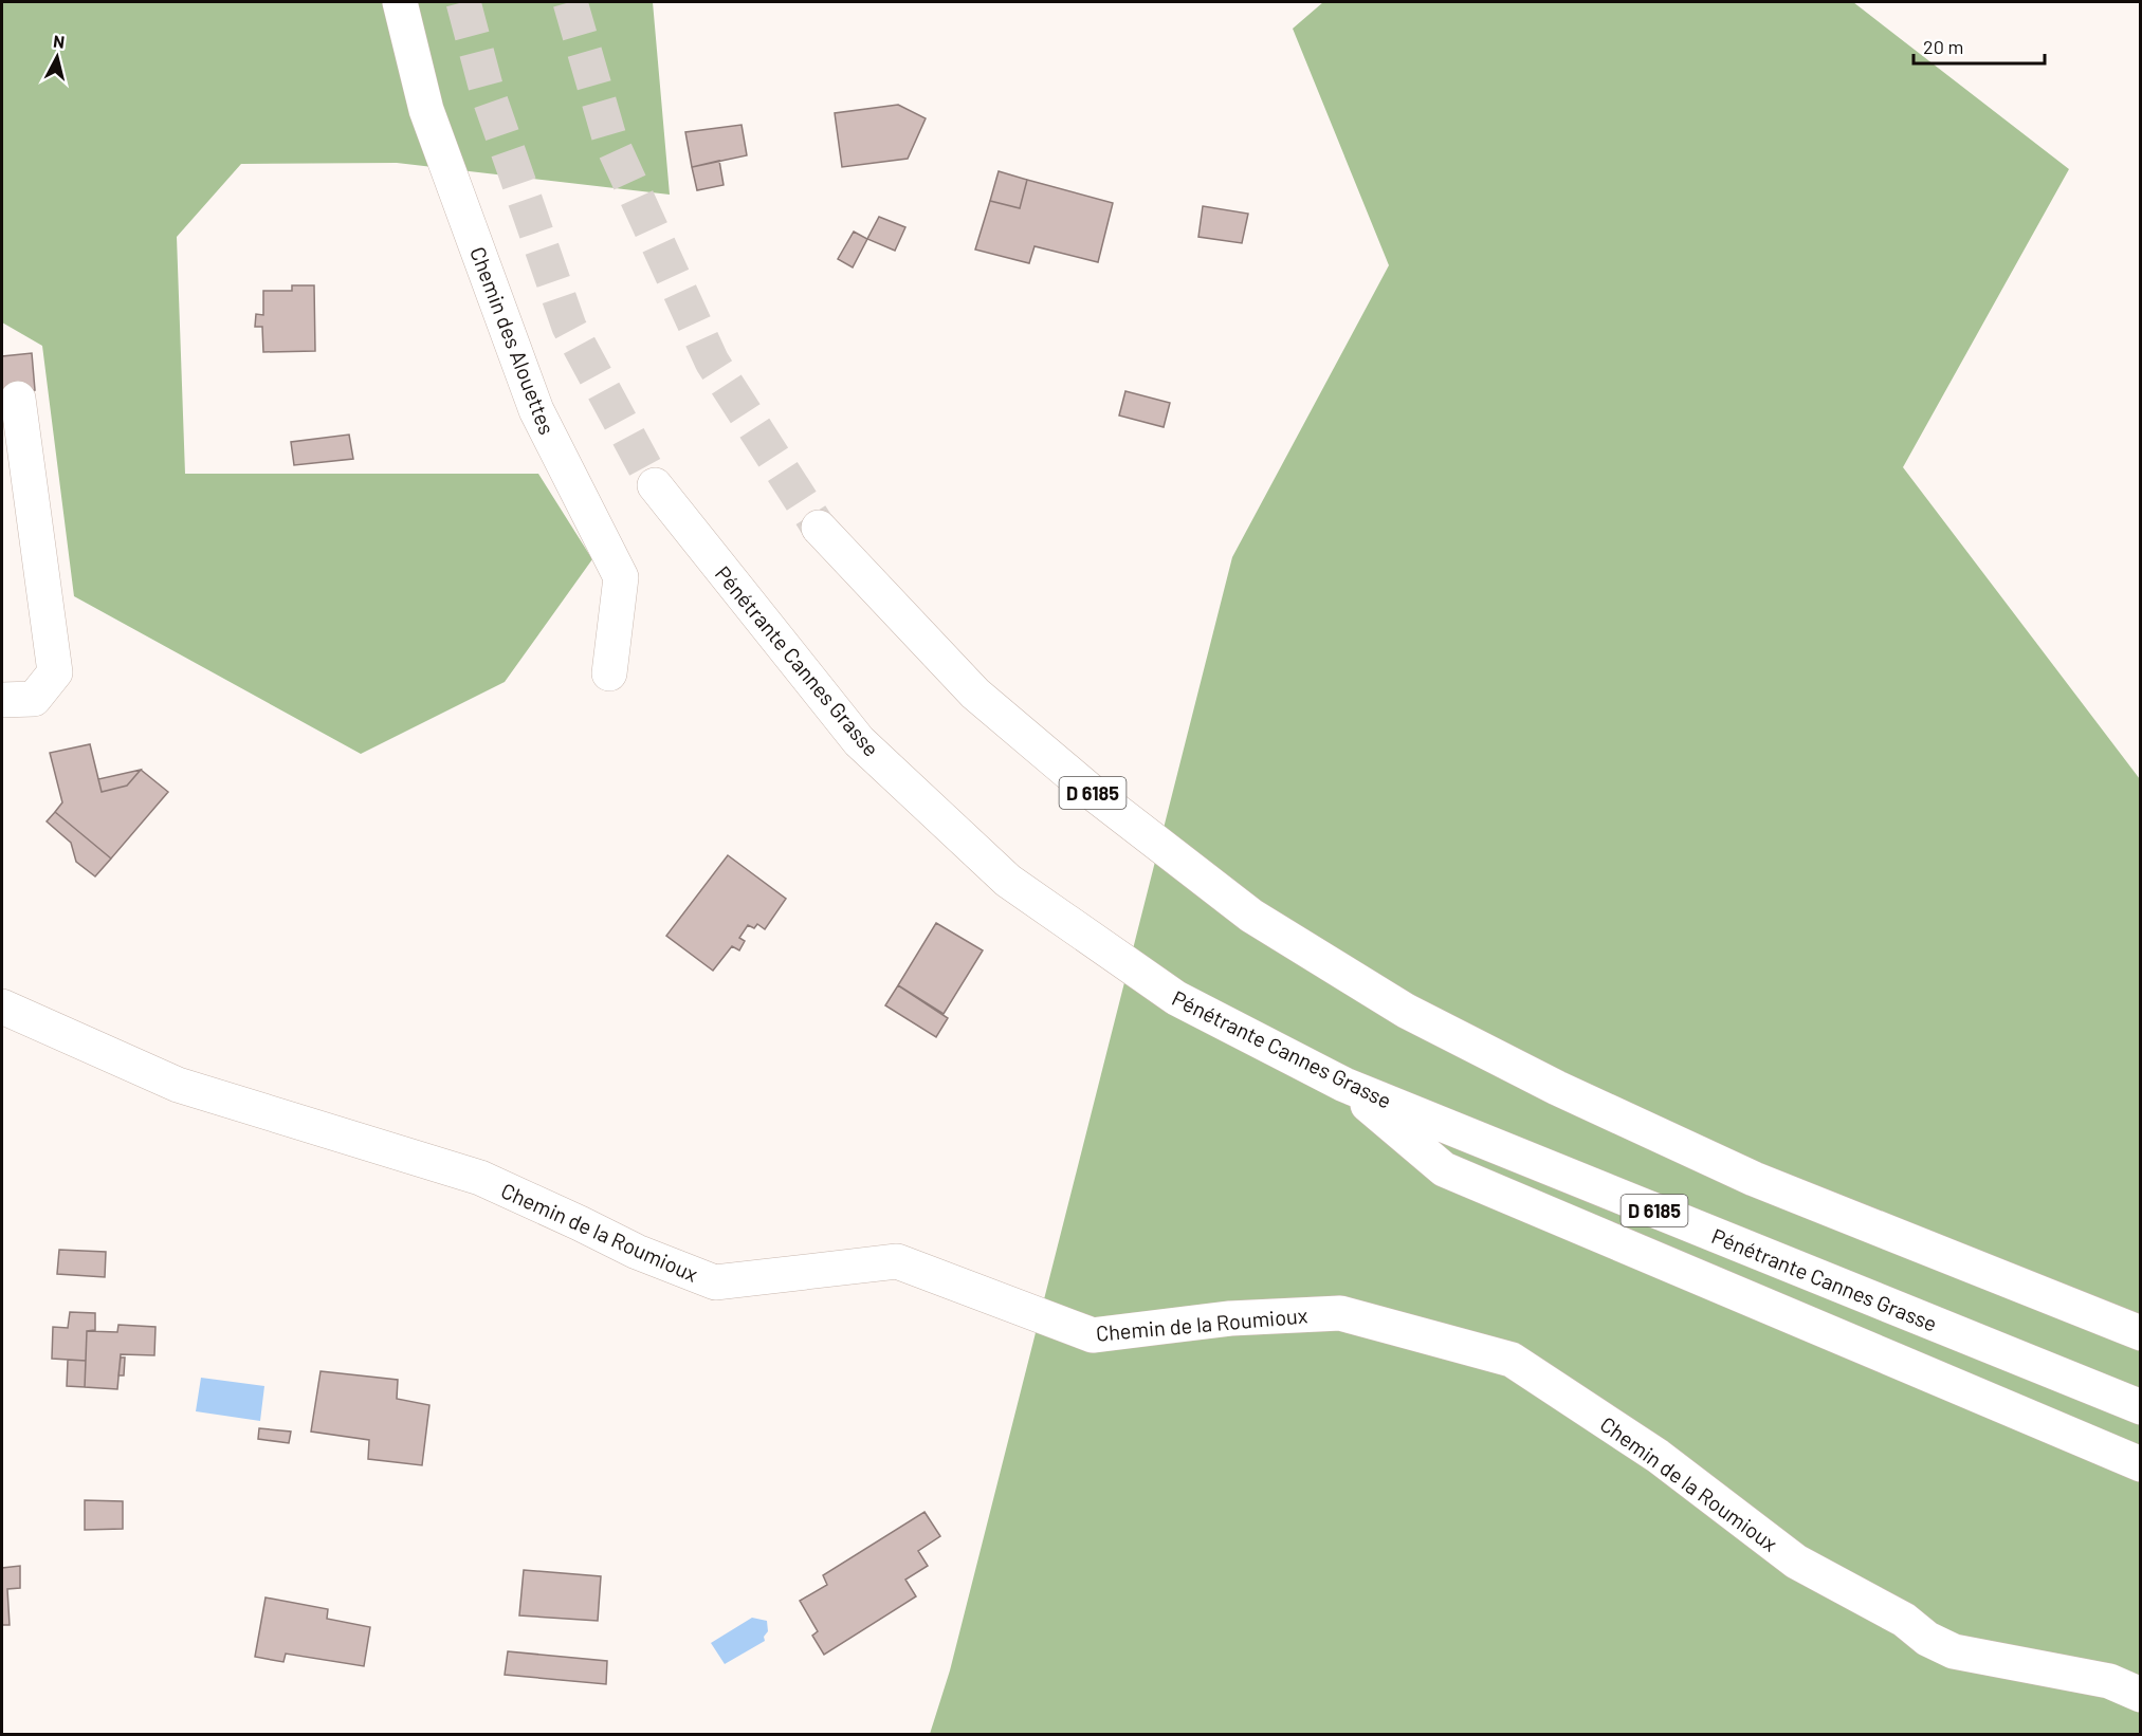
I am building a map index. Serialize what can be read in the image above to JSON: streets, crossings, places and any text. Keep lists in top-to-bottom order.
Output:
{
  "streets": {
    "main road": [
      "Chemin des Alouettes",
      "Pénétrante Cannes Grasse",
      "D 6185",
      "Chemin de la Roumioux"
    ]
  },
  "scale_bar": "20 m",
  "north": "top"
}
